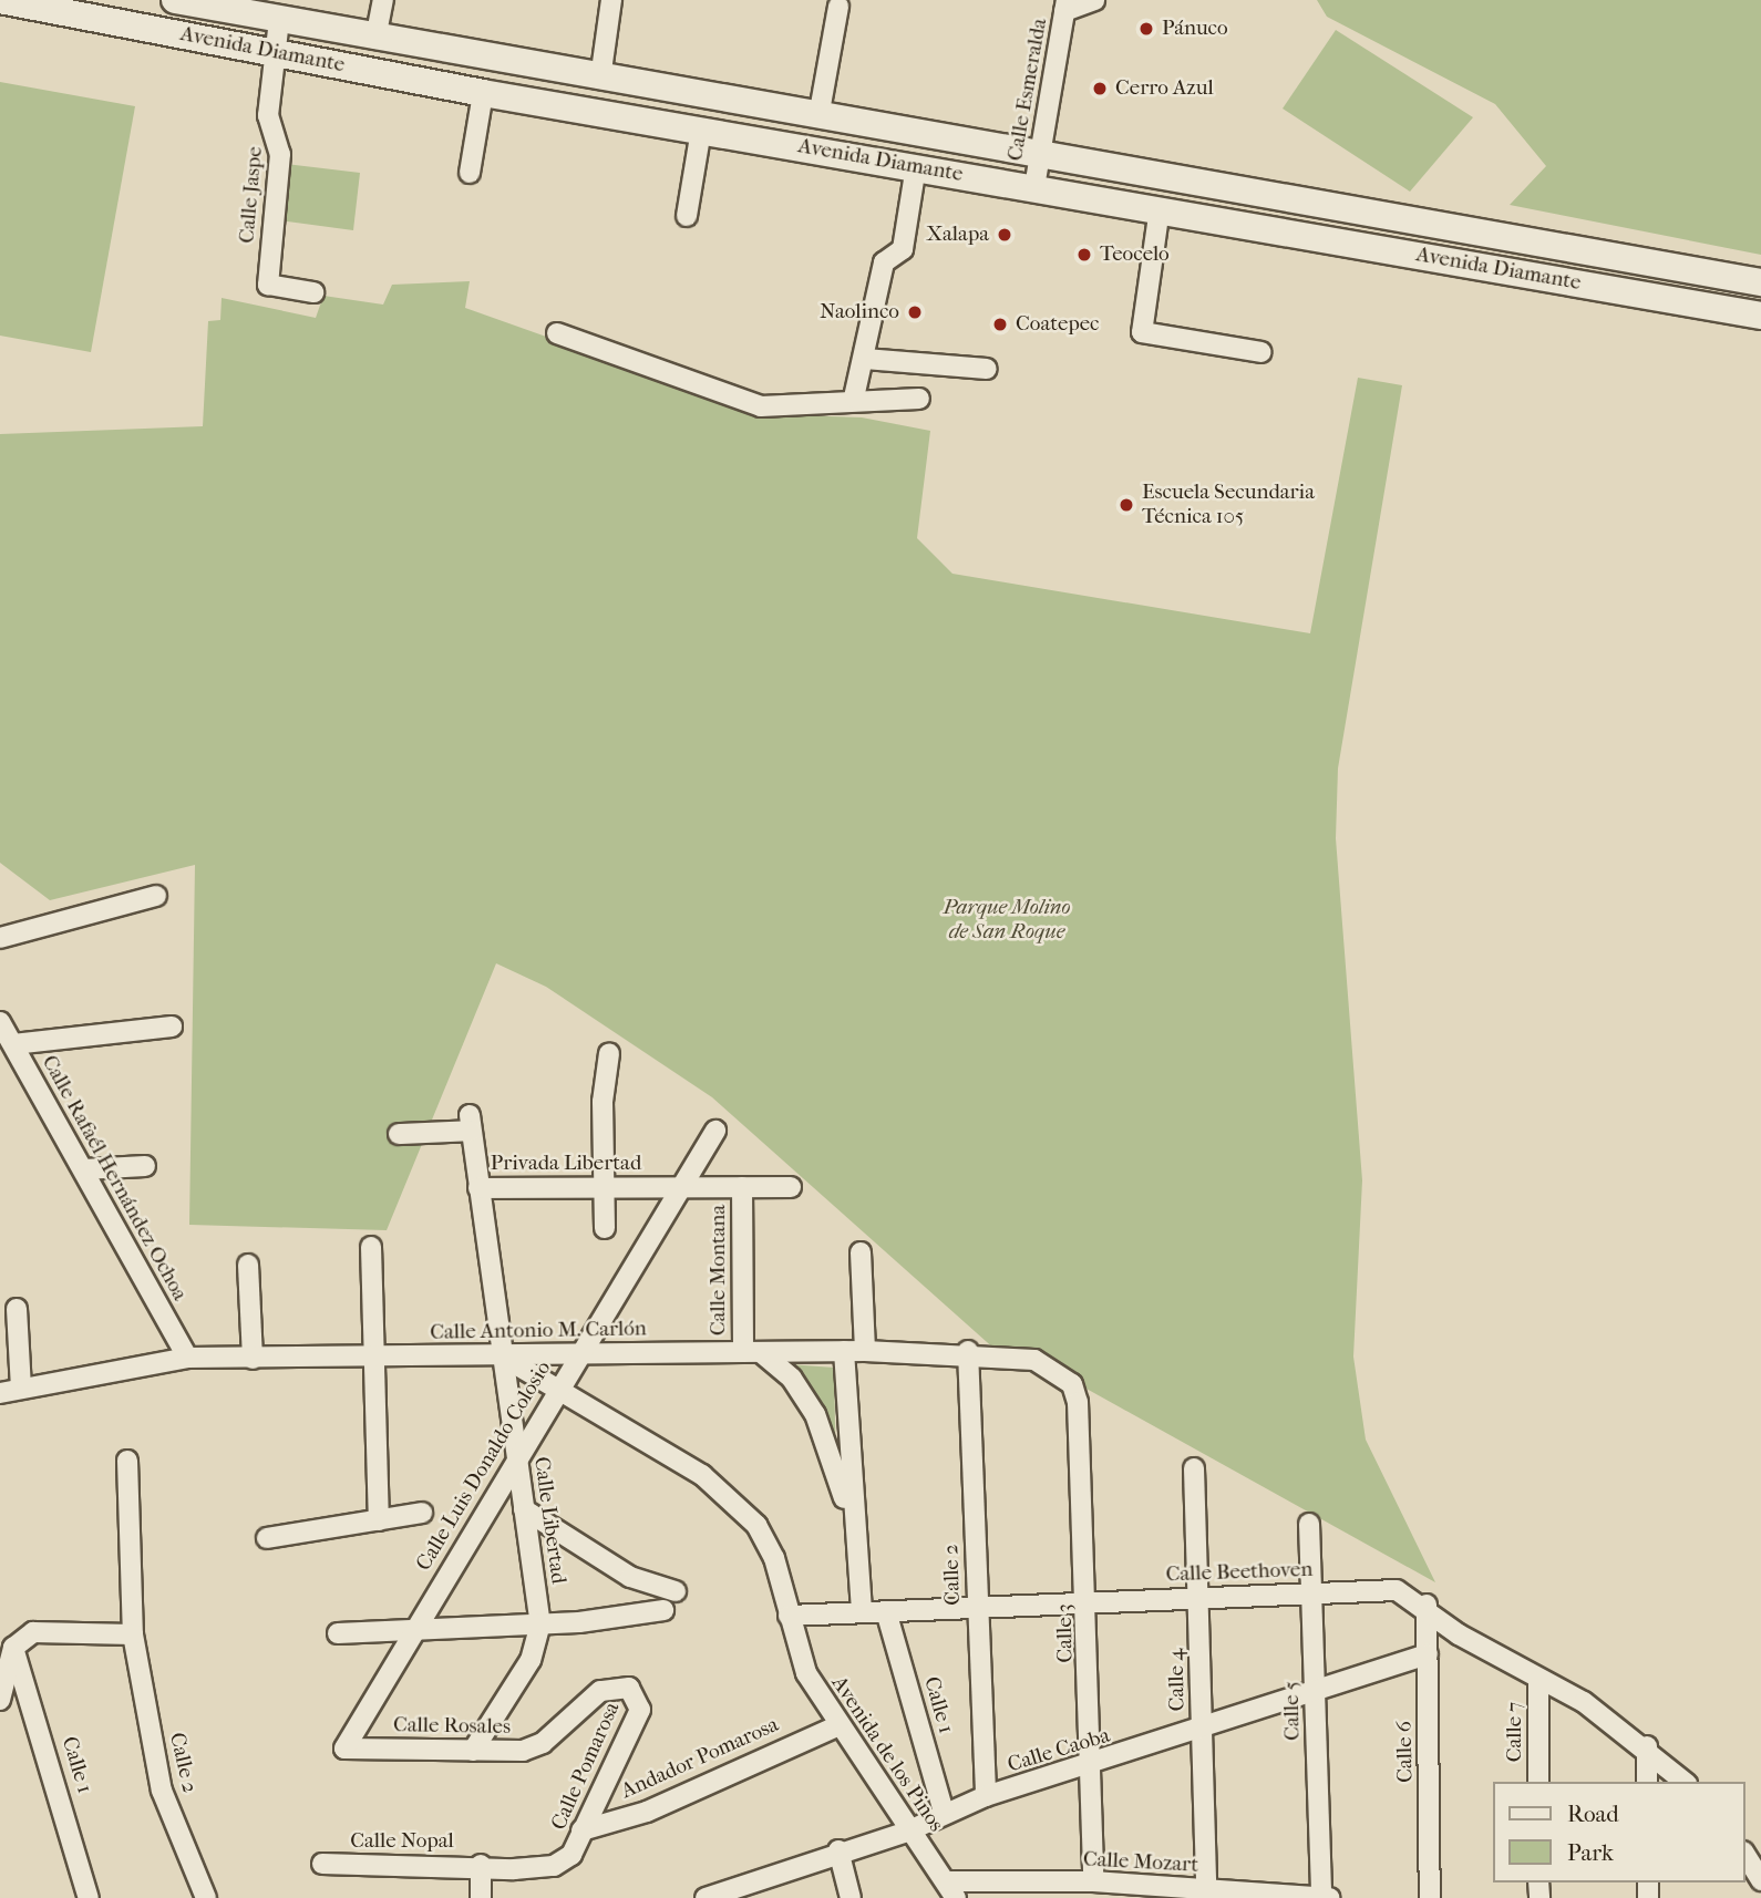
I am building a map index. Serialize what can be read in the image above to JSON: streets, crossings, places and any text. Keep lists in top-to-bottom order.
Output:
{
  "streets": {
    "main road": ["Avenida Diamante"],
    "street": [
      "Calle Esmeralda",
      "Calle Jaspe",
      "Privada Libertad",
      "Calle Rafaél Hernández Ochoa",
      "Calle Montana",
      "Calle Antonio M. Carlón",
      "Calle Luis Donaldo Colosio",
      "Calle Libertad",
      "Calle Beethoven",
      "Calle 2",
      "Calle 3",
      "Calle 4",
      "Calle 1",
      "Calle 5",
      "Calle Rosales",
      "Calle 7",
      "Calle Caoba",
      "Calle 6",
      "Avenida de los Pinos",
      "Andador Pomarosa",
      "Calle Pomarosa",
      "Calle Nopal",
      "Calle Mozart"
    ]
  },
  "crossings": [
    ["Avenida Diamante", "Calle Esmeralda"],
    ["Avenida Diamante", "Calle Jaspe"],
    ["Privada Libertad", "Calle Luis Donaldo Colosio"],
    ["Privada Libertad", "Calle Libertad"],
    ["Calle Rafaél Hernández Ochoa", "Calle Antonio M. Carlón"],
    ["Calle Montana", "Calle Antonio M. Carlón"],
    ["Calle Antonio M. Carlón", "Calle Luis Donaldo Colosio"],
    ["Calle Antonio M. Carlón", "Calle Libertad"],
    ["Calle Antonio M. Carlón", "Calle 2"],
    ["Calle Antonio M. Carlón", "Calle 3"],
    ["Calle Antonio M. Carlón", "Avenida de los Pinos"],
    ["Calle Luis Donaldo Colosio", "Calle Libertad"],
    ["Calle Luis Donaldo Colosio", "Calle Rosales"],
    ["Calle Luis Donaldo Colosio", "Avenida de los Pinos"],
    ["Calle Libertad", "Calle Rosales"],
    ["Calle Libertad", "Avenida de los Pinos"],
    ["Calle Beethoven", "Calle 2"],
    ["Calle Beethoven", "Calle 3"],
    ["Calle Beethoven", "Calle 4"],
    ["Calle Beethoven", "Calle 1"],
    ["Calle Beethoven", "Calle 5"],
    ["Calle Beethoven", "Calle 7"],
    ["Calle Beethoven", "Calle 6"],
    ["Calle Beethoven", "Avenida de los Pinos"],
    ["Calle 2", "Calle Caoba"],
    ["Calle 3", "Calle Caoba"],
    ["Calle 3", "Calle Mozart"],
    ["Calle 4", "Calle Caoba"],
    ["Calle 4", "Calle Mozart"],
    ["Calle 1", "Calle Caoba"],
    ["Calle 5", "Calle Caoba"],
    ["Calle 5", "Calle Mozart"],
    ["Calle Rosales", "Calle Pomarosa"],
    ["Calle Caoba", "Calle 6"],
    ["Calle Caoba", "Avenida de los Pinos"],
    ["Avenida de los Pinos", "Andador Pomarosa"],
    ["Avenida de los Pinos", "Calle Mozart"],
    ["Andador Pomarosa", "Calle Pomarosa"],
    ["Calle Pomarosa", "Calle Nopal"]
  ],
  "parks": ["Parque Molino de San Roque"],
  "places": [
    "Pánuco",
    "Cerro Azul",
    "Xalapa",
    "Teocelo",
    "Naolinco",
    "Coatepec",
    "Escuela Secundaria Técnica 105"
  ],
  "legend": ["Road", "Park"]
}
